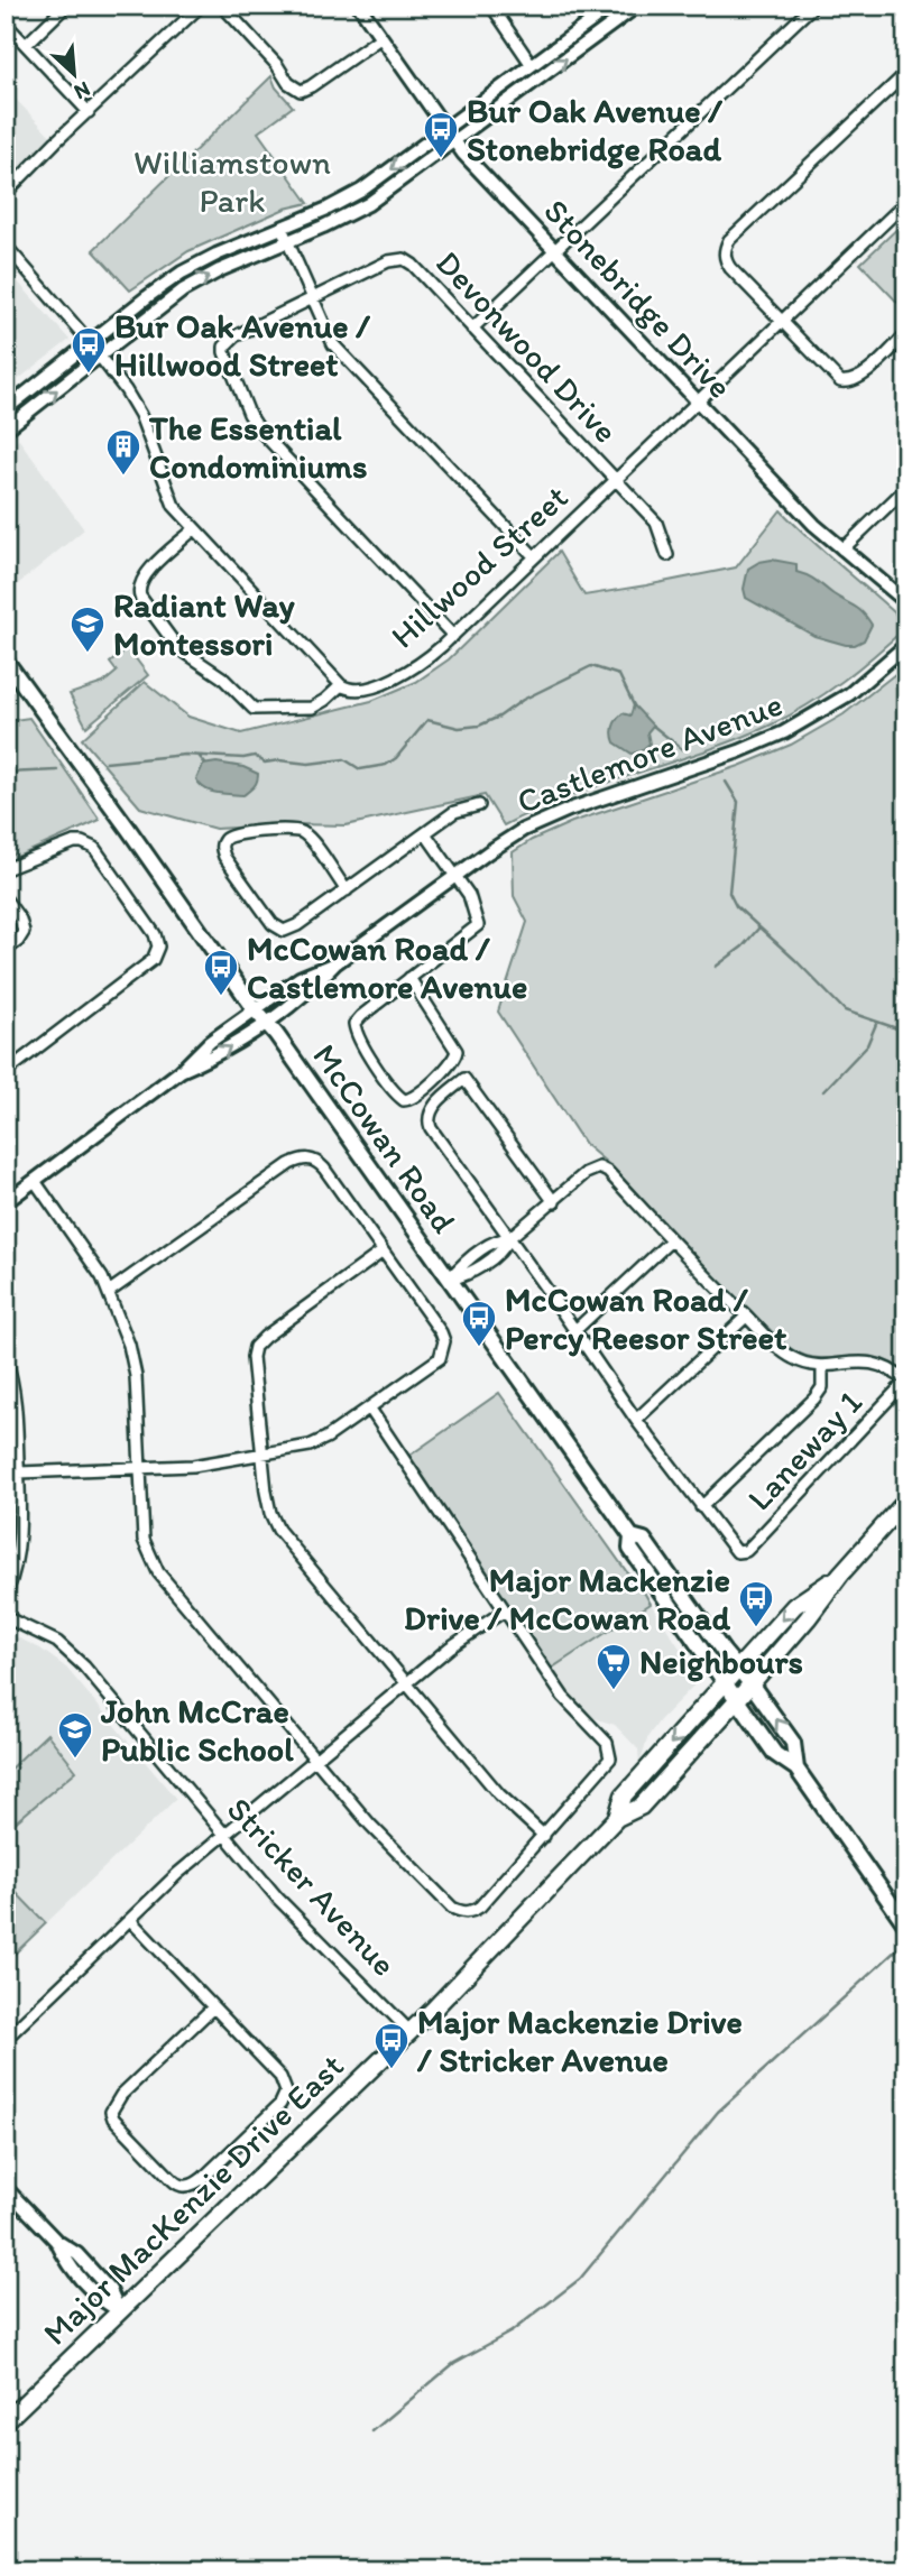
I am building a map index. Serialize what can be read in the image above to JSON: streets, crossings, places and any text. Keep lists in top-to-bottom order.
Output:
{
  "streets": {
    "main road": ["McCowan Road", "Major MacKenzie Drive East"],
    "street": [
      "Stonebridge Drive",
      "Devonwood Drive",
      "Hillwood Street",
      "Castlemore Avenue",
      "Laneway 1",
      "Stricker Avenue"
    ]
  },
  "crossings": [
    ["Stonebridge Drive", "Hillwood Street"],
    ["Devonwood Drive", "Hillwood Street"],
    ["Castlemore Avenue", "McCowan Road"],
    ["McCowan Road", "Major MacKenzie Drive East"],
    ["Stricker Avenue", "Major MacKenzie Drive East"]
  ],
  "parks": ["Williamstown Park"],
  "places": {
    "bus stop": [
      "Bur Oak Avenue / Stonebridge Road",
      "Bur Oak Avenue / Hillwood Street",
      "McCowan Road / Castlemore Avenue",
      "McCowan Road / Percy Reesor Street",
      "Major Mackenzie Drive / McCowan Road",
      "Major Mackenzie Drive / Stricker Avenue"
    ],
    "building": ["The Essential Condominiums"],
    "school or university": ["Radiant Way Montessori", "John McCrae Public School"],
    "supermarket": ["Neighbours"]
  },
  "north": "bottom right"
}
